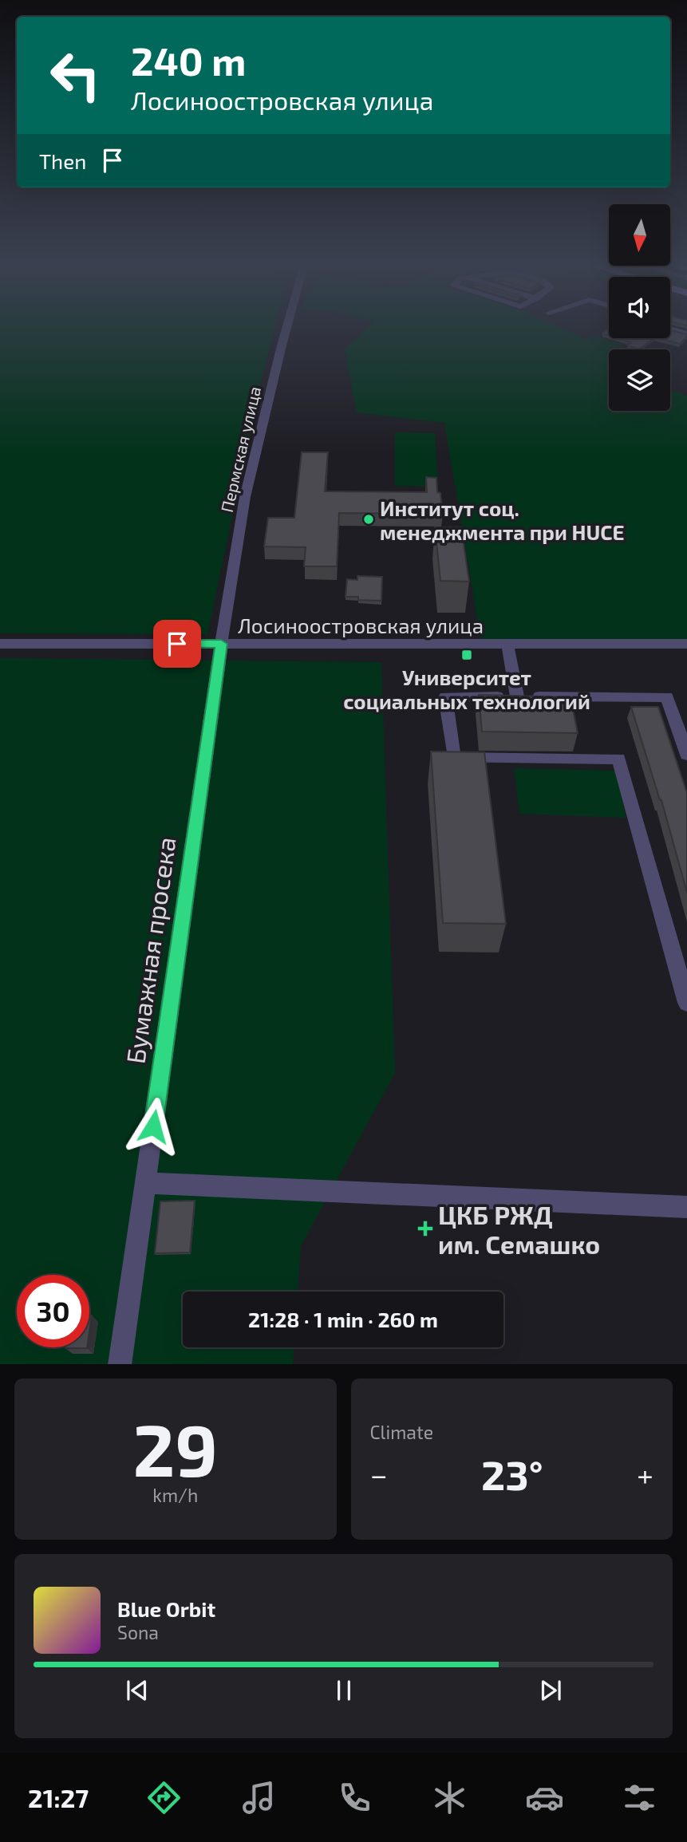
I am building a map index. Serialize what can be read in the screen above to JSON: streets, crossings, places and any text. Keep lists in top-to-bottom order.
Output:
{
  "streets": {
    "street": ["Пермская улица", "Лосиноостровская улица", "Бумажная просека"]
  },
  "crossings": [
    ["Пермская улица", "Лосиноостровская улица"],
    ["Пермская улица", "Бумажная просека"],
    ["Лосиноостровская улица", "Бумажная просека"]
  ],
  "places": {
    "other": ["Институт соц. менеджмента при HUCE"],
    "transit": ["Университет социальных технологий"],
    "health": ["ЦКБ РЖД им. Семашко"]
  },
  "north": "bottom",
  "page": {
    "turn": ["240 m", "Лосиноостровская улица"],
    "then": "Then",
    "limit": "30",
    "trip": "21:28 · 1 min · 260 m",
    "tile": [
      ["29", "km/h"],
      "Climate"
    ],
    "heat": ["−", "23°", "+"],
    "song": ["Blue Orbit", "Sona"],
    "tabs": "21:27"
  }
}
